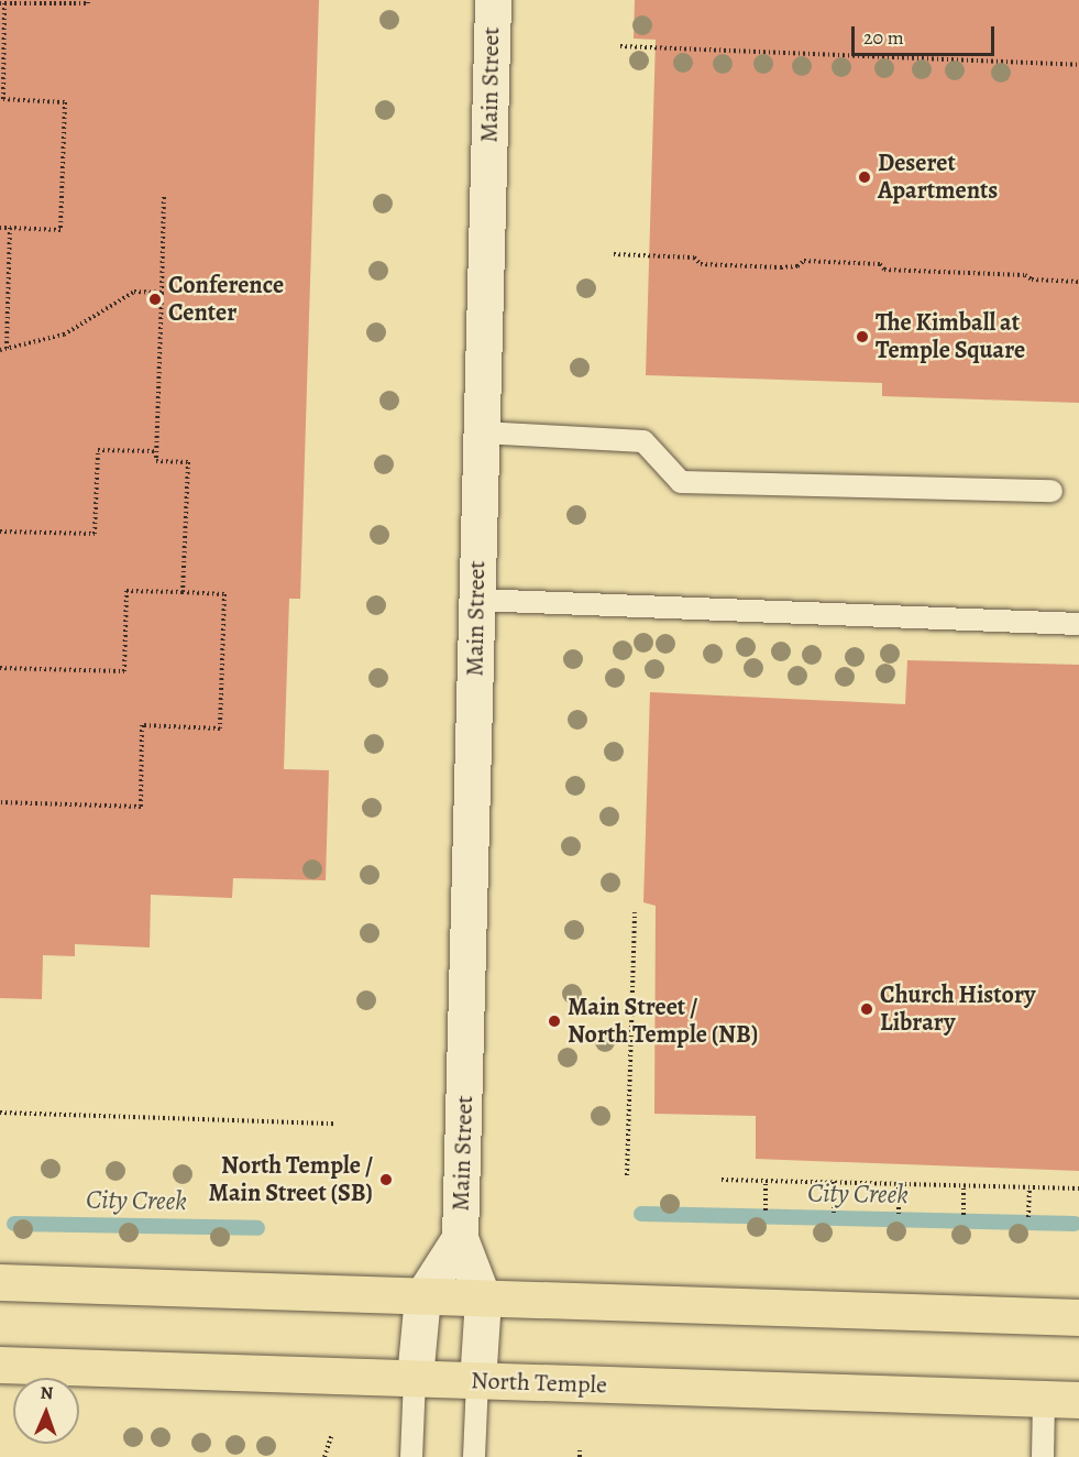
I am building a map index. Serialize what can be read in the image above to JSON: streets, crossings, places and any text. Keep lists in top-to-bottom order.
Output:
{
  "streets": {
    "main road": ["North Temple"],
    "street": ["Main Street"]
  },
  "crossings": [
    ["Main Street", "North Temple"]
  ],
  "water": ["City Creek"],
  "places": [
    "Deseret Apartments",
    "Conference Center",
    "The Kimball at Temple Square",
    "Church History Library",
    "Main Street / North Temple (NB)",
    "North Temple / Main Street (SB)"
  ],
  "scale_bar": "20 m",
  "north": "top"
}
